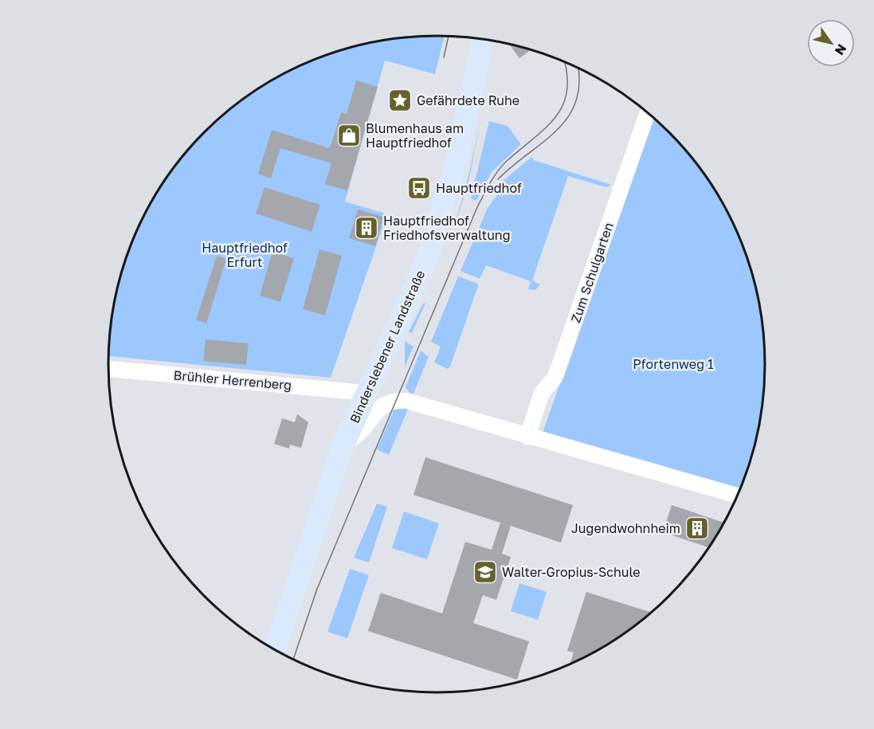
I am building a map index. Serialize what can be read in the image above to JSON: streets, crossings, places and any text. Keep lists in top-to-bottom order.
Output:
{
  "streets": {
    "main road": ["Binderslebener Landstraße"],
    "street": ["Zum Schulgarten", "Brühler Herrenberg"]
  },
  "crossings": [
    ["Binderslebener Landstraße", "Brühler Herrenberg"]
  ],
  "parks": ["Hauptfriedhof Erfurt", "Pfortenweg 1"],
  "places": {
    "place": ["Gefährdete Ruhe"],
    "shop": ["Blumenhaus am Hauptfriedhof"],
    "bus stop": ["Hauptfriedhof"],
    "building": ["Hauptfriedhof Friedhofsverwaltung", "Jugendwohnheim"],
    "school or university": ["Walter-Gropius-Schule"]
  },
  "north": "bottom right"
}
